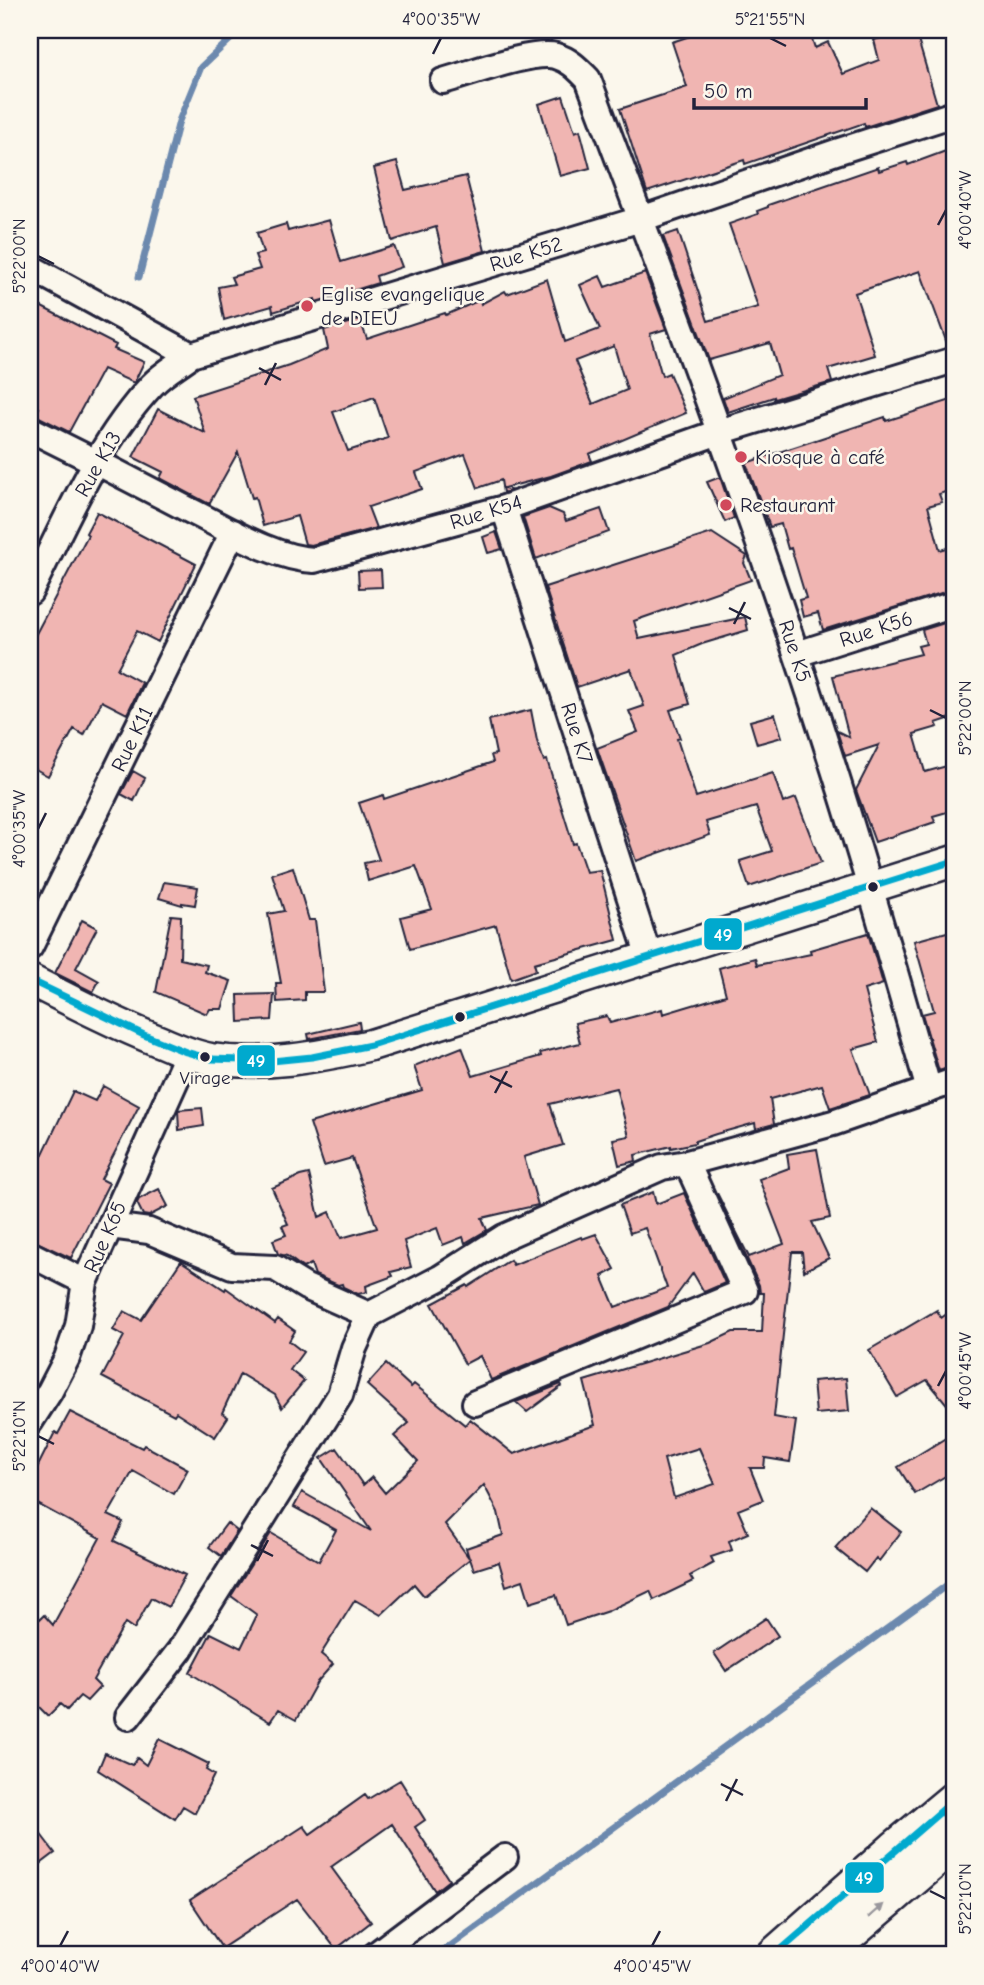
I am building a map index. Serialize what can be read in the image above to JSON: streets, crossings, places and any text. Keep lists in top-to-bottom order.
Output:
{
  "streets": {
    "street": [
      "Rue K52",
      "Rue K13",
      "Rue K54",
      "Rue K56",
      "Rue K5",
      "Rue K7",
      "Rue K11",
      "Rue K65"
    ]
  },
  "crossings": [
    ["Rue K52", "Rue K13"],
    ["Rue K52", "Rue K5"],
    ["Rue K13", "Rue K54"],
    ["Rue K54", "Rue K5"],
    ["Rue K54", "Rue K7"],
    ["Rue K54", "Rue K11"],
    ["Rue K56", "Rue K5"]
  ],
  "places": [
    "Eglise evangelique de DIEU",
    "Kiosque à café",
    "Restaurant",
    "Virage"
  ],
  "lines": ["transit line 49"],
  "scale_bar": "50 m",
  "coordinates": [
    "4°00'35\"W",
    "5°21'55\"N",
    "4°00'40\"W",
    "5°22'00\"N",
    "4°00'45\"W",
    "5°22'10\"N"
  ]
}
